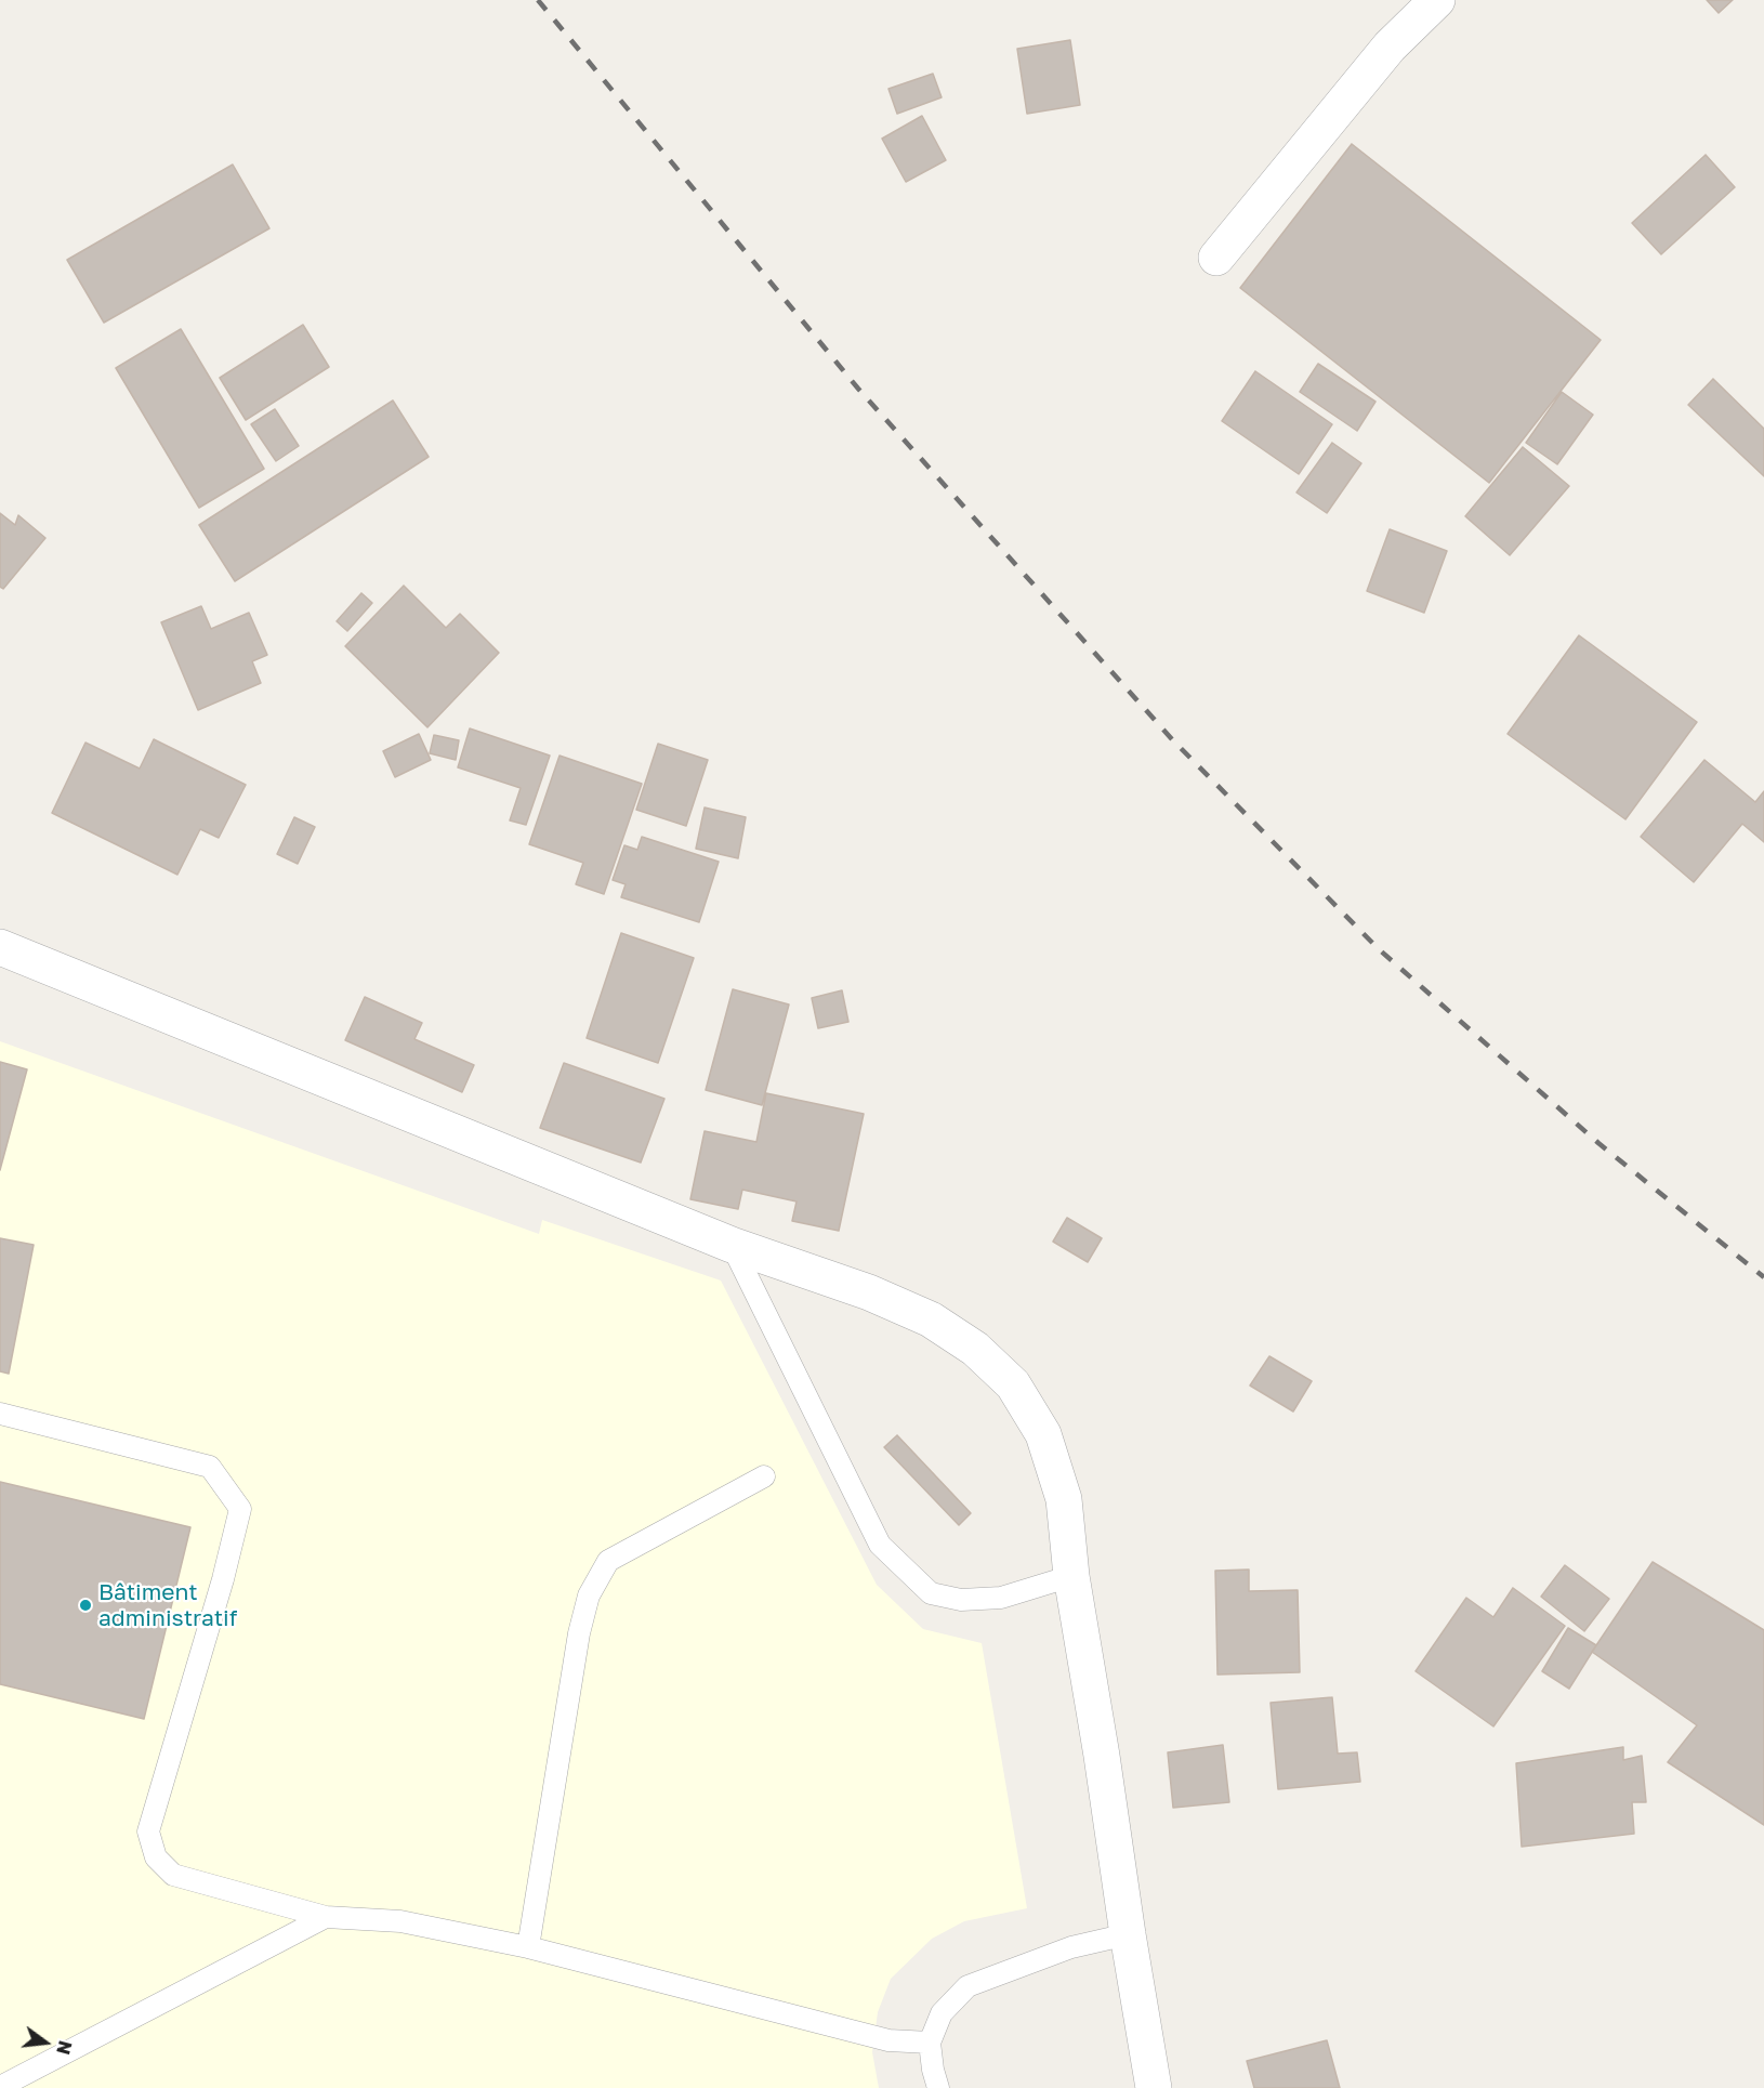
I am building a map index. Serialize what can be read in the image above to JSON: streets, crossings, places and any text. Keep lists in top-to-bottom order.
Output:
{
  "places": ["Bâtiment administratif"],
  "north": "right"
}
